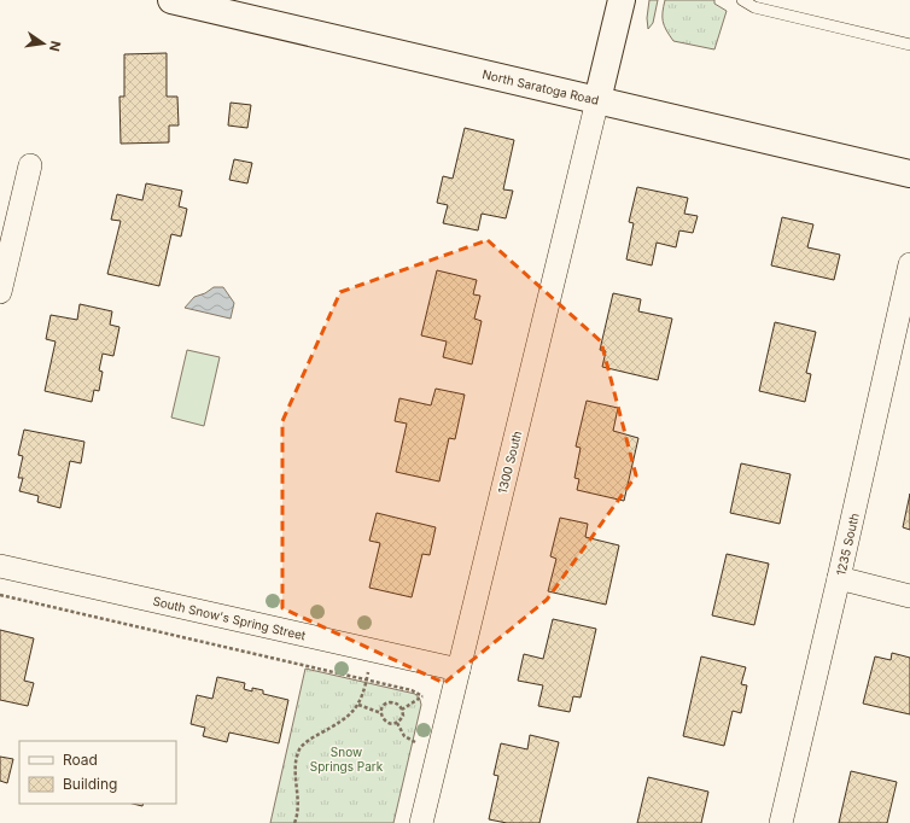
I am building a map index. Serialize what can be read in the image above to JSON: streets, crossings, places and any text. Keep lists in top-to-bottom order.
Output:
{
  "streets": {
    "main road": ["North Saratoga Road"],
    "street": ["1300 South", "1235 South", "South Snow's Spring Street"]
  },
  "crossings": [
    ["North Saratoga Road", "1300 South"],
    ["1300 South", "South Snow's Spring Street"]
  ],
  "parks": ["Snow Springs Park"],
  "legend": ["Road", "Building"],
  "north": "right"
}
